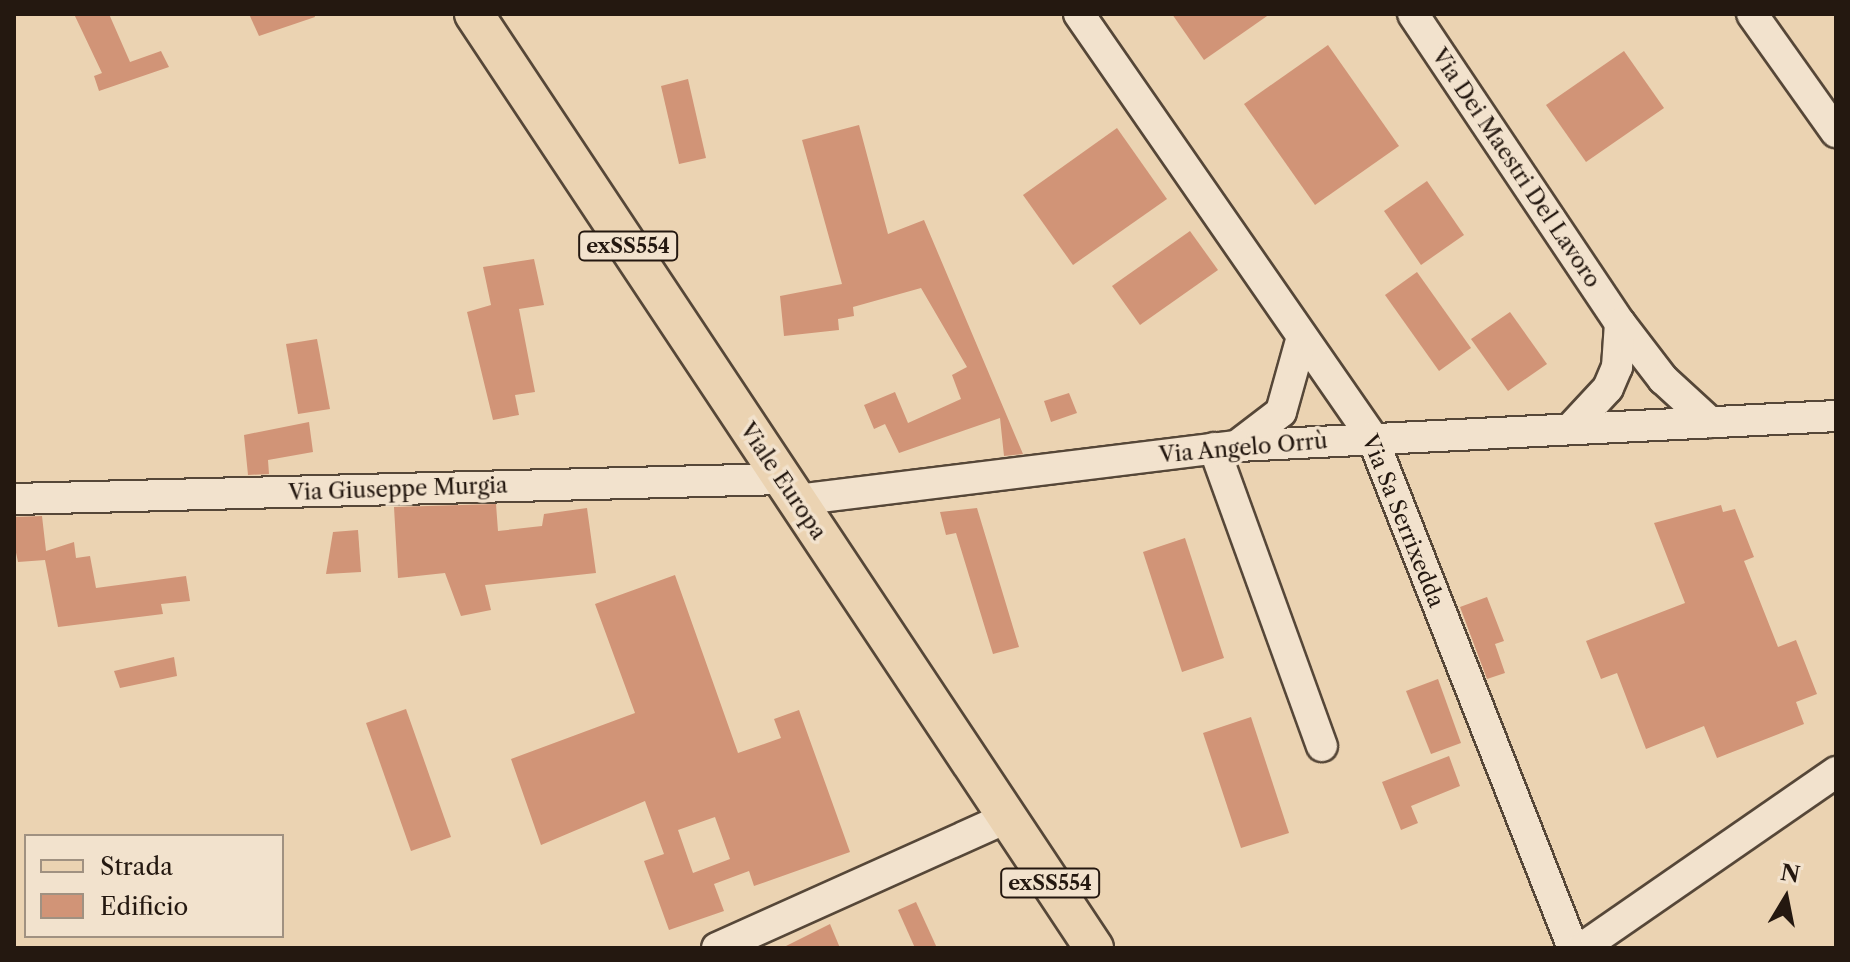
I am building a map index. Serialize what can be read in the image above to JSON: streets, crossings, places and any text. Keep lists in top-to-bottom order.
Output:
{
  "streets": {
    "main road": ["exSS554", "Viale Europa"],
    "street": [
      "Via Dei Maestri Del Lavoro",
      "Via Angelo Orrù",
      "Via Giuseppe Murgia",
      "Via Sa Serrixedda"
    ]
  },
  "crossings": [
    ["Via Dei Maestri Del Lavoro", "Via Angelo Orrù"],
    ["Via Angelo Orrù", "Viale Europa"],
    ["Via Angelo Orrù", "Via Giuseppe Murgia"],
    ["Via Angelo Orrù", "Via Sa Serrixedda"],
    ["Viale Europa", "Via Giuseppe Murgia"]
  ],
  "legend": ["Strada", "Edificio"],
  "north": "top"
}
